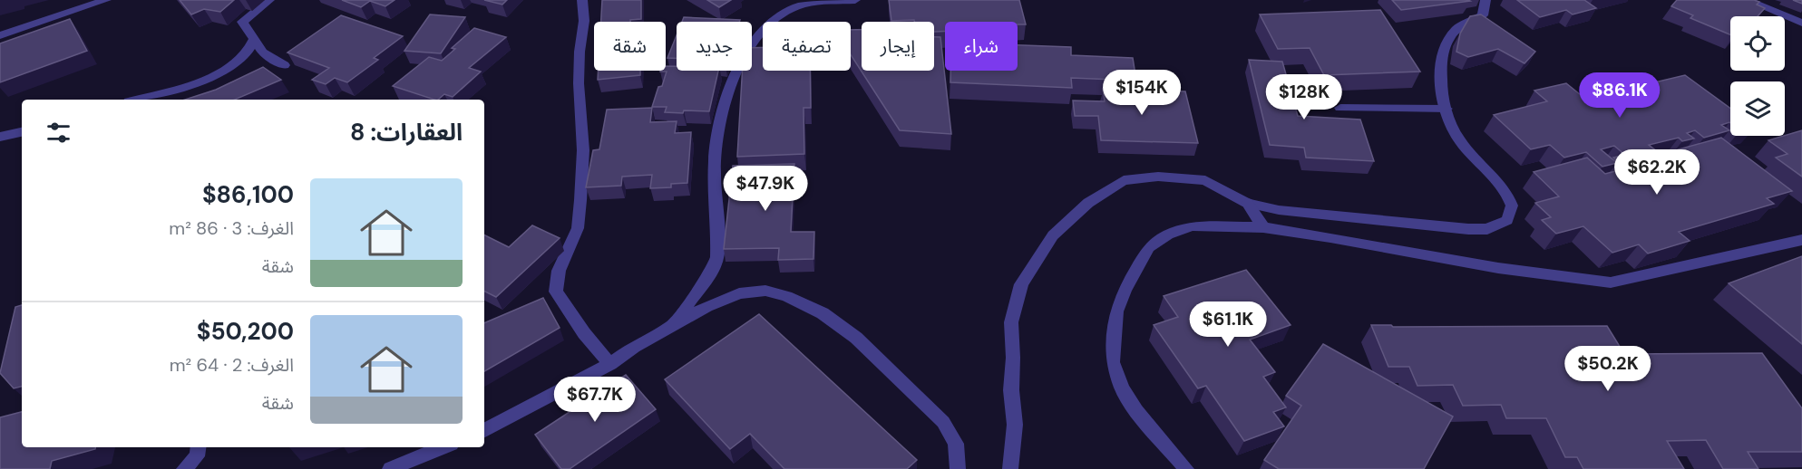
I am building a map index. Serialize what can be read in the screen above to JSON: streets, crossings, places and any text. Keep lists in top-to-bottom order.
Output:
{
  "page": {
    "chip": [
      "شراء",
      "إيجار",
      "تصفية",
      "جديد",
      "شقة"
    ],
    "price": [
      "$154K",
      "$86.1K",
      "$128K",
      "$62.2K",
      "$47.9K",
      "$61.1K",
      "$50.2K",
      "$67.7K"
    ],
    "heading": "العقارات: 8",
    "list": [
      {
        "name": "$86,100",
        "note": "الغرف: 3 · 86 m² · شقة"
      },
      {
        "name": "$50,200",
        "note": "الغرف: 2 · 64 m² · شقة"
      }
    ]
  }
}
